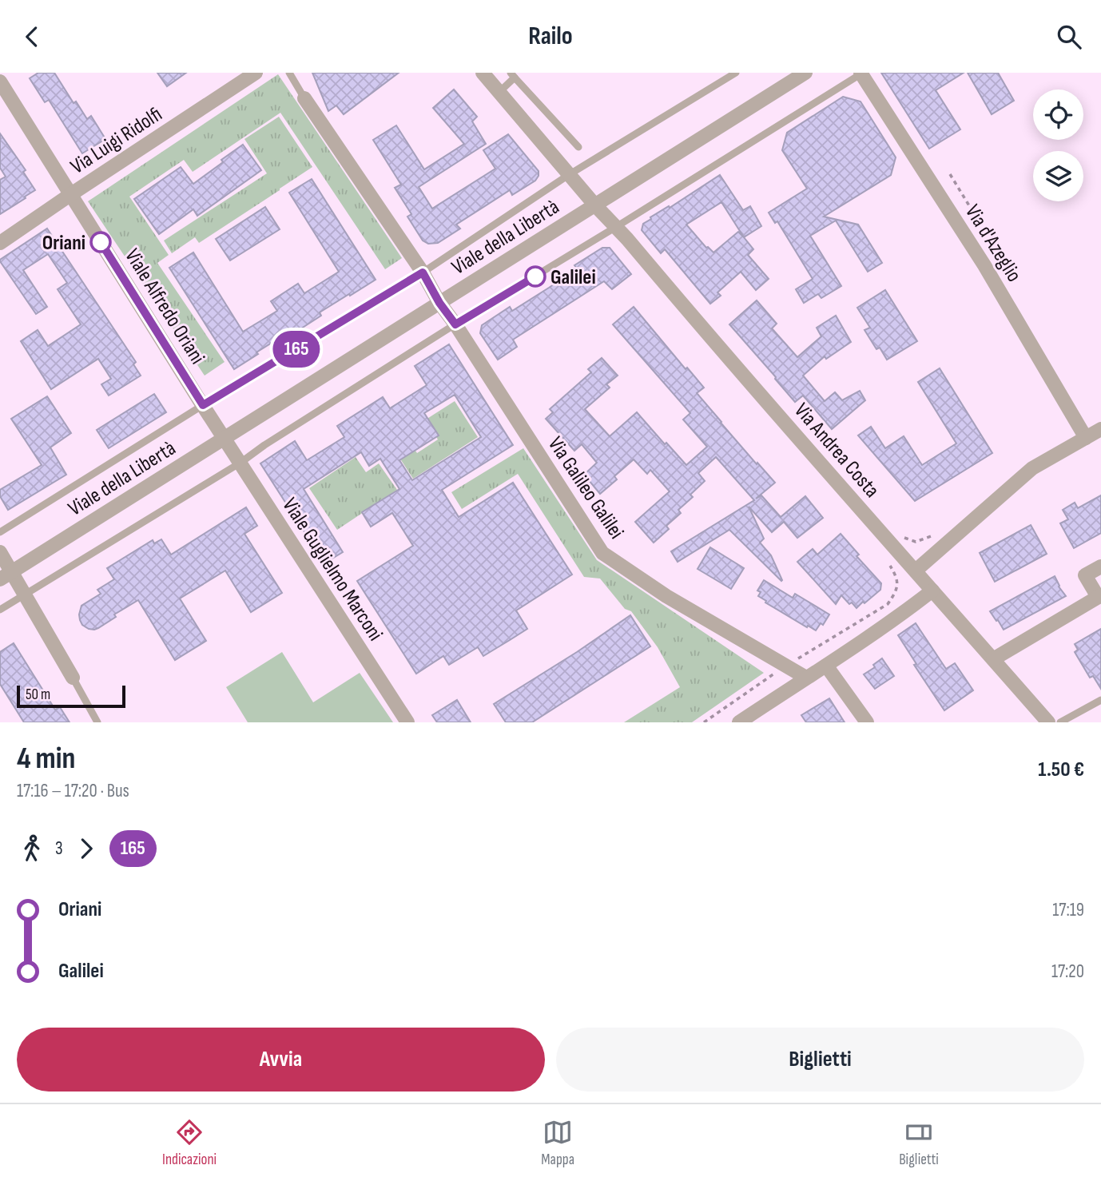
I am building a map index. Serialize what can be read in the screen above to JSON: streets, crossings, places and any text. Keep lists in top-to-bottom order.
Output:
{
  "streets": {
    "street": [
      "Via Luigi Ridolfi",
      "Viale della Libertà",
      "Via d'Azeglio",
      "Viale Alfredo Oriani",
      "Via Andrea Costa",
      "Via Galileo Galilei",
      "Viale Guglielmo Marconi"
    ]
  },
  "crossings": [
    ["Via Luigi Ridolfi", "Viale Alfredo Oriani"],
    ["Viale della Libertà", "Viale Alfredo Oriani"],
    ["Viale della Libertà", "Via Andrea Costa"],
    ["Viale della Libertà", "Via Galileo Galilei"],
    ["Viale della Libertà", "Viale Guglielmo Marconi"],
    ["Viale Alfredo Oriani", "Viale Guglielmo Marconi"]
  ],
  "places": ["Oriani", "Galilei"],
  "lines": ["bus line 165"],
  "scale_bar": "50 m",
  "page": {
    "header": "Railo",
    "on_map": "165",
    "scale": "50 m",
    "heading": ["4 min", "17:16 – 17:20 · Bus", "1.50 €"],
    "legs": ["3", "165"],
    "list": [
      {
        "name": "Oriani",
        "value": "17:19"
      },
      {
        "name": "Galilei",
        "value": "17:20"
      }
    ],
    "buttons": ["Avvia", "Biglietti"],
    "tabs": ["Indicazioni", "Mappa", "Biglietti"]
  }
}
